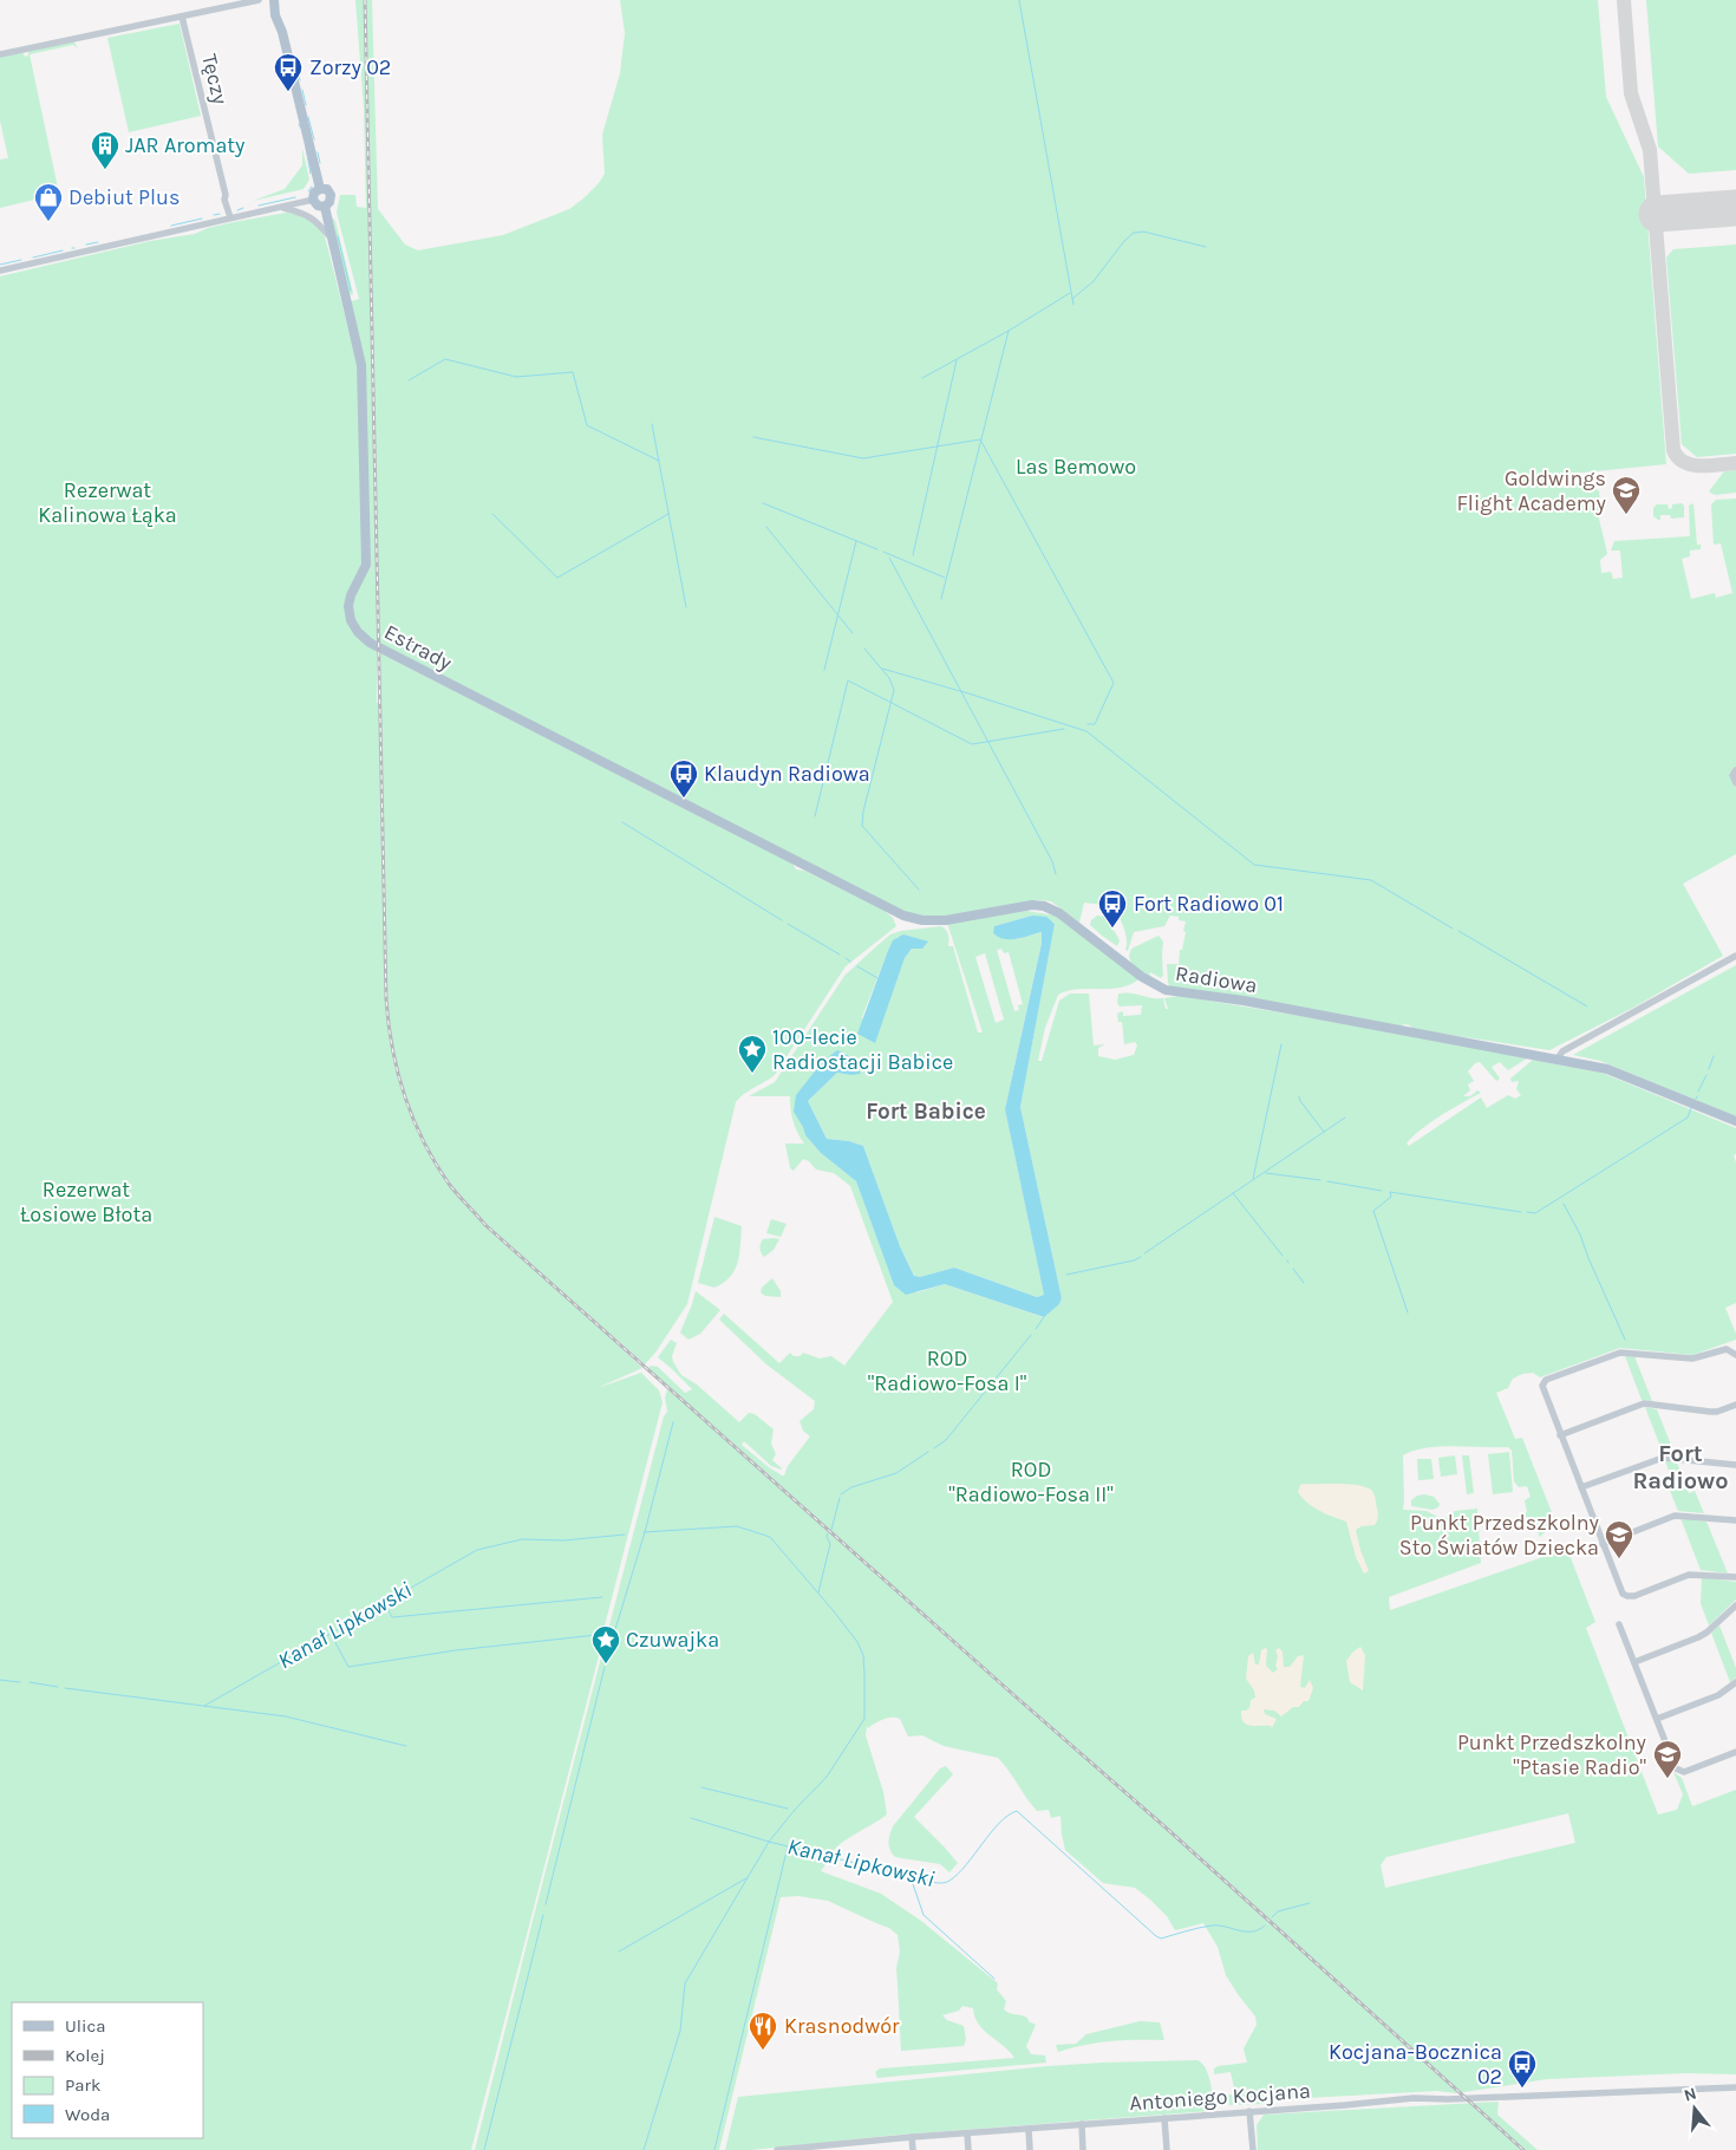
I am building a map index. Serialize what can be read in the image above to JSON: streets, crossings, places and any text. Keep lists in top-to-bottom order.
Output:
{
  "streets": {
    "main road": ["Estrady", "Radiowa"],
    "street": ["Tęczy", "Antoniego Kocjana"]
  },
  "crossings": [
    ["Estrady", "Radiowa"]
  ],
  "districts": ["Fort Babice", "Fort Radiowo"],
  "water": ["Kanał Lipkowski"],
  "parks": [
    "Las Bemowo",
    "Rezerwat Kalinowa Łąka",
    "Rezerwat Łosiowe Błota",
    "ROD \"Radiowo-Fosa I\"",
    "ROD \"Radiowo-Fosa II\""
  ],
  "places": {
    "bus stop": [
      "Zorzy 02",
      "Klaudyn Radiowa",
      "Fort Radiowo 01",
      "Kocjana-Bocznica 02"
    ],
    "building": ["JAR Aromaty"],
    "shop": ["Debiut Plus"],
    "school or university": ["Goldwings Flight Academy", "Punkt Przedszkolny Sto Światów Dziecka", "Punkt Przedszkolny \"Ptasie Radio\""],
    "place": ["100-lecie Radiostacji Babice", "Czuwajka"],
    "restaurant": ["Krasnodwór"]
  },
  "legend": [
    "Ulica",
    "Kolej",
    "Park",
    "Woda"
  ],
  "north": "top"
}
